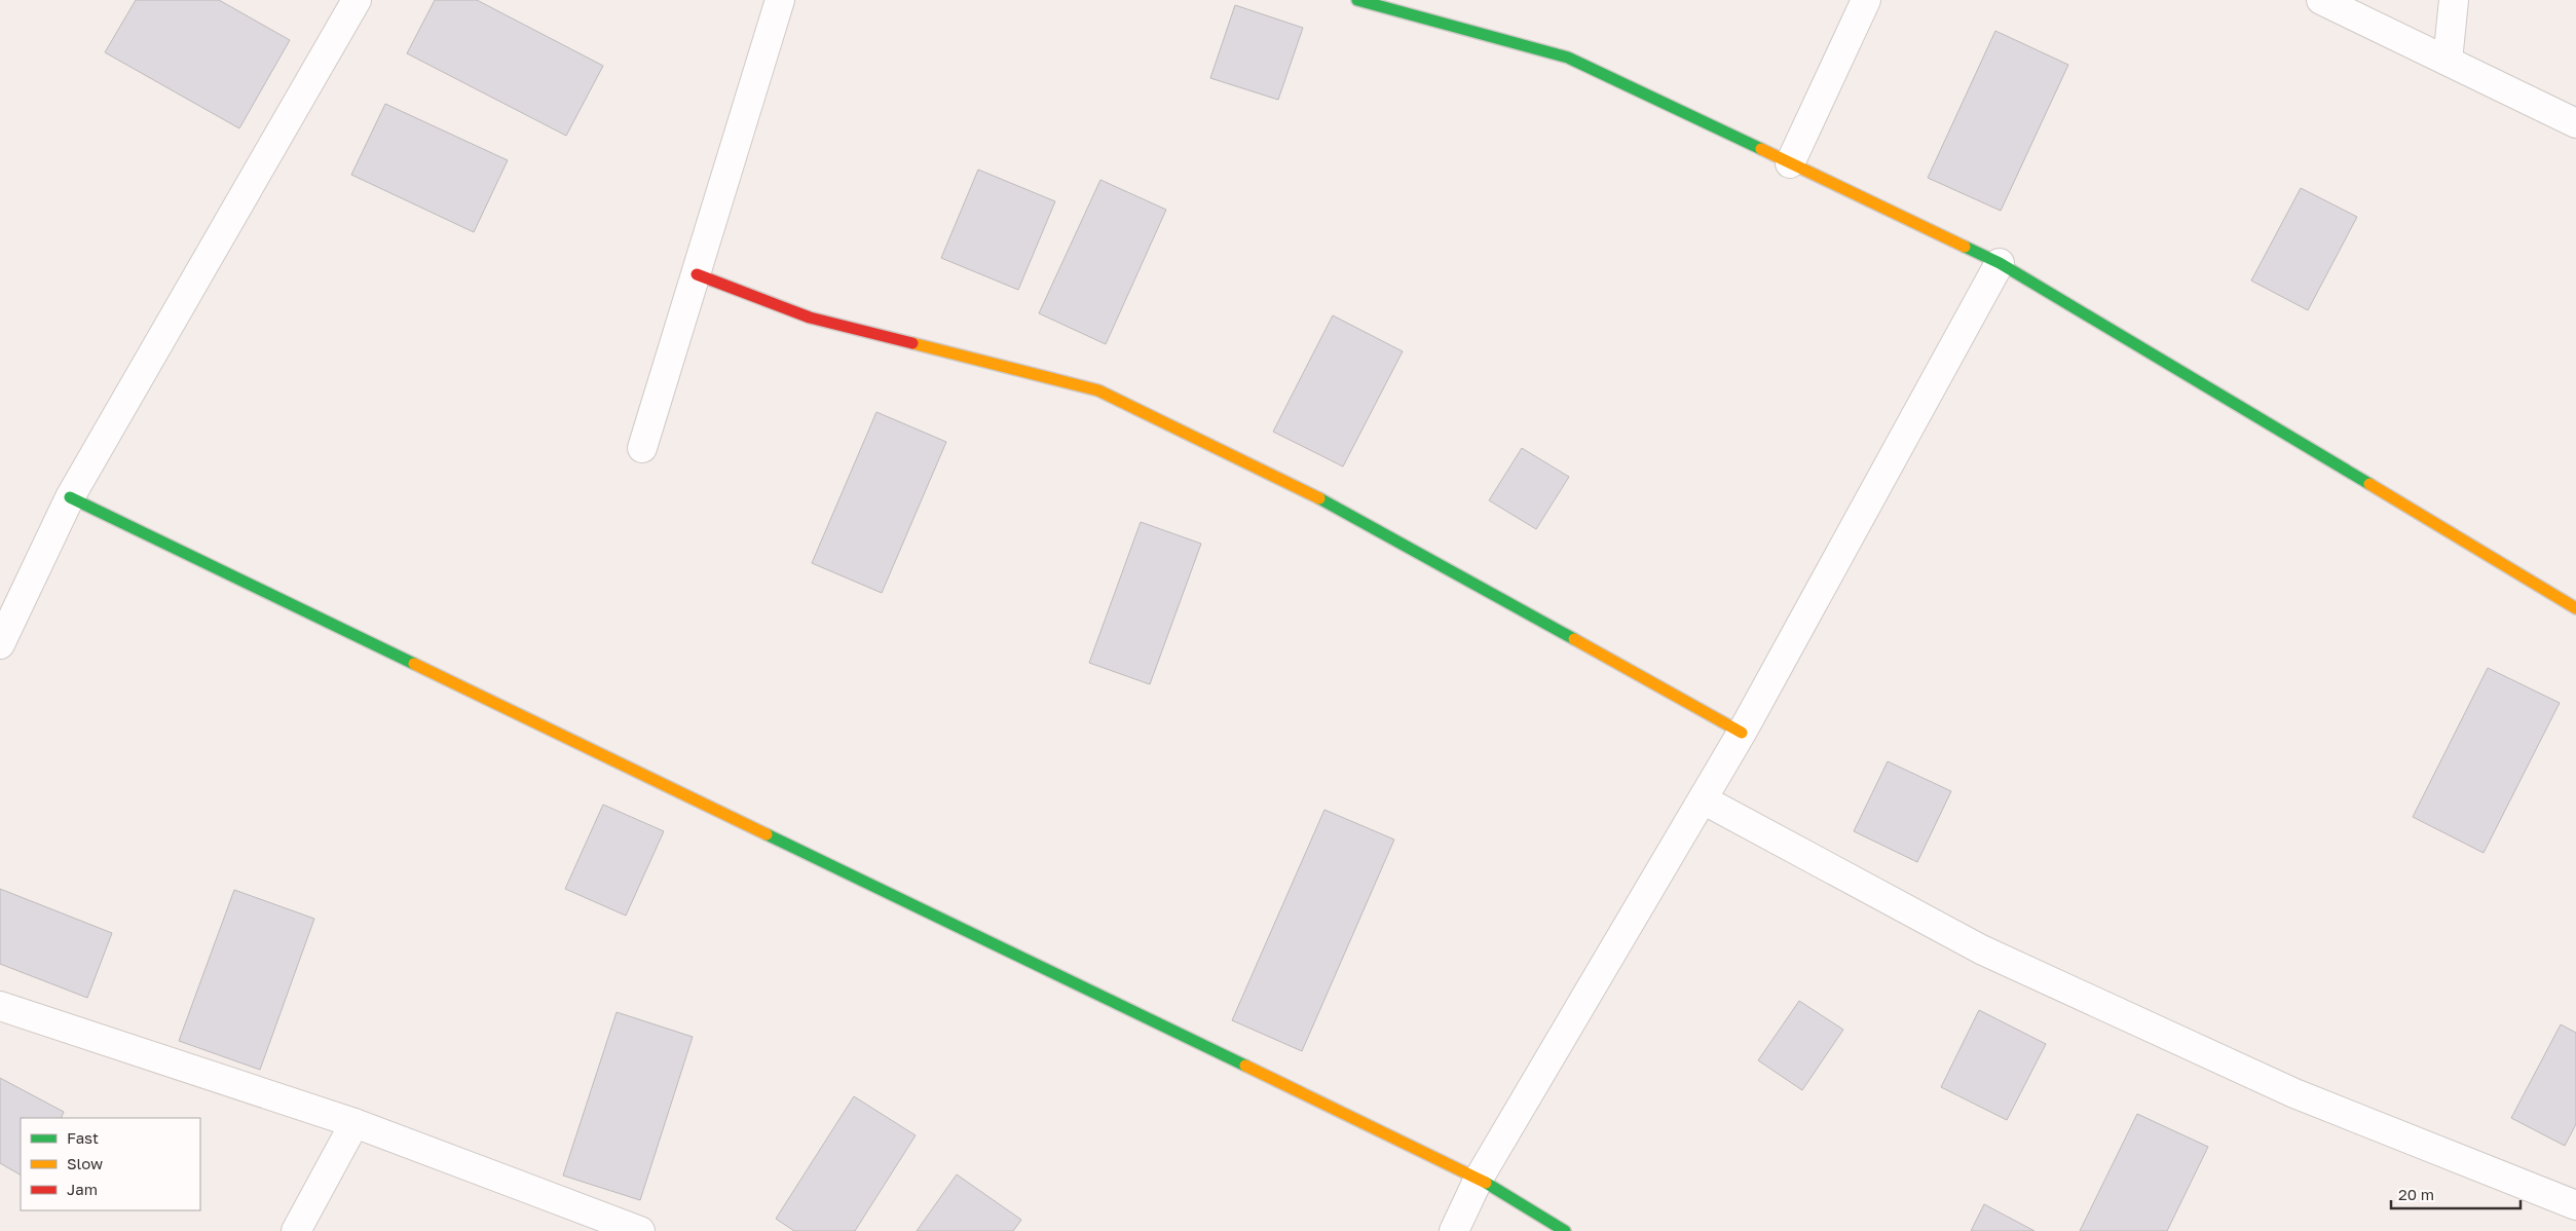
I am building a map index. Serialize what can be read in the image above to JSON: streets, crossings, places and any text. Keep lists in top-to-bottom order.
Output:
{
  "legend": ["Fast", "Slow", "Jam"],
  "scale_bar": "20 m"
}
